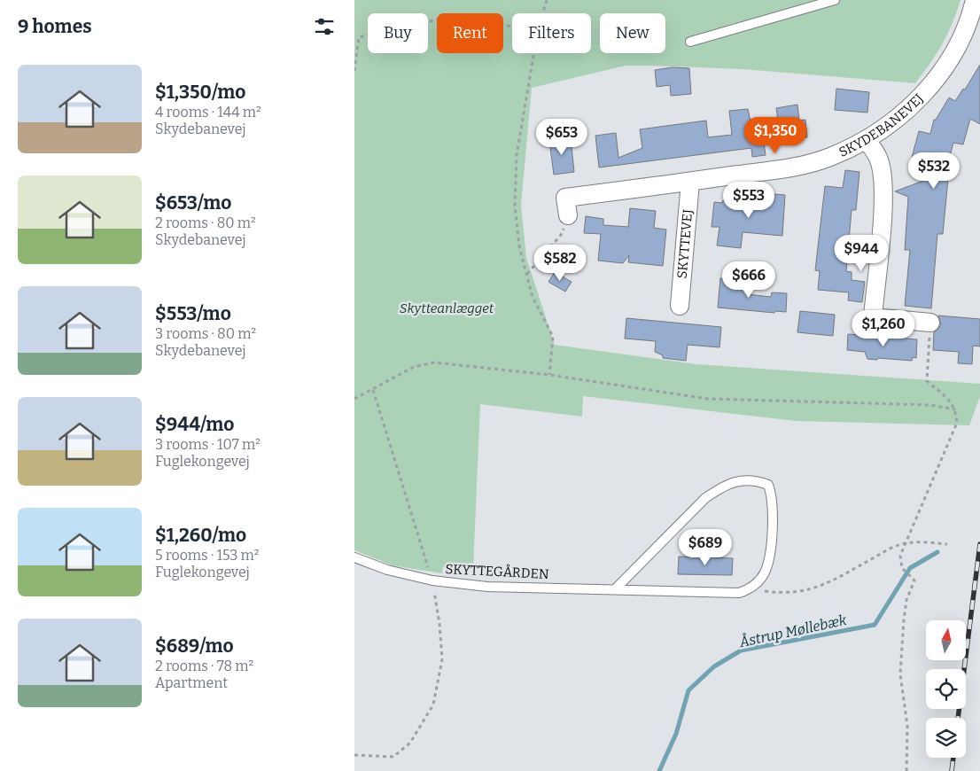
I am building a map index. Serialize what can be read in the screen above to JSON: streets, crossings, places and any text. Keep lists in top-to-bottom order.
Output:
{
  "streets": {
    "street": ["SKYDEBANEVEJ", "SKYTTEVEJ"],
    "lane": ["SKYTTEGÅRDEN"]
  },
  "crossings": [
    ["SKYDEBANEVEJ", "SKYTTEVEJ"]
  ],
  "water": ["Åstrup Møllebæk"],
  "parks": ["Skytteanlægget"],
  "north": "top",
  "page": {
    "heading": "9 homes",
    "chip": [
      "Buy",
      "Rent",
      "Filters",
      "New"
    ],
    "list": [
      {
        "name": "$1,350/mo",
        "note": "4 rooms · 144 m² · Skydebanevej"
      },
      {
        "name": "$653/mo",
        "note": "2 rooms · 80 m² · Skydebanevej"
      },
      {
        "name": "$553/mo",
        "note": "3 rooms · 80 m² · Skydebanevej"
      },
      {
        "name": "$944/mo",
        "note": "3 rooms · 107 m² · Fuglekongevej"
      },
      {
        "name": "$1,260/mo",
        "note": "5 rooms · 153 m² · Fuglekongevej"
      },
      {
        "name": "$689/mo",
        "note": "2 rooms · 78 m² · Apartment"
      }
    ],
    "price": [
      "$1,350",
      "$653",
      "$532",
      "$553",
      "$944",
      "$582",
      "$666",
      "$1,260",
      "$689"
    ]
  }
}
